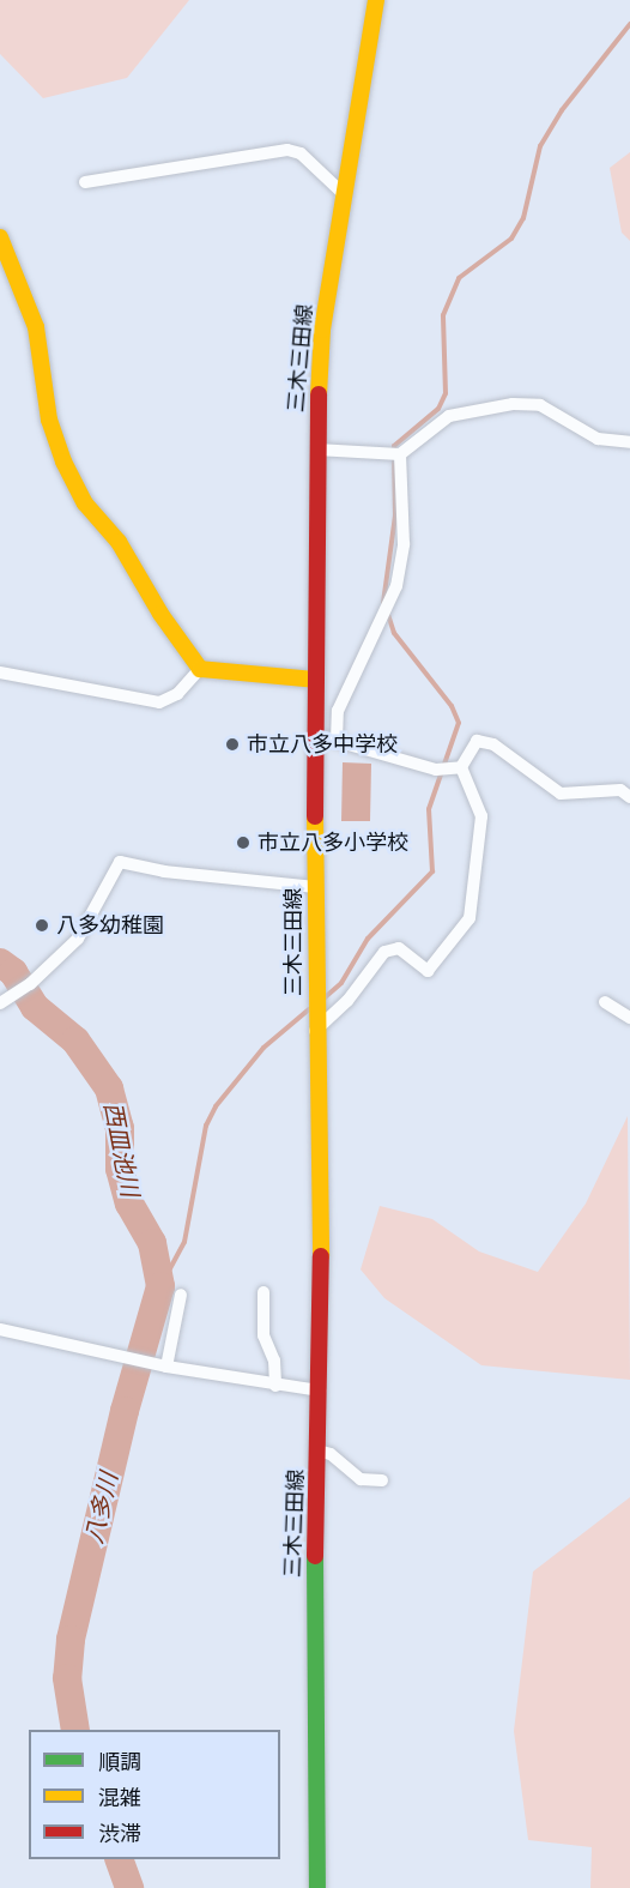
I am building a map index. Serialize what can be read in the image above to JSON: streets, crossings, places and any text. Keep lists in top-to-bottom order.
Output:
{
  "streets": {
    "main road": ["三木三田線"]
  },
  "water": ["西皿池川", "八多川"],
  "places": ["市立八多中学校", "市立八多小学校", "八多幼稚園"],
  "legend": ["順調", "混雑", "渋滞"]
}
